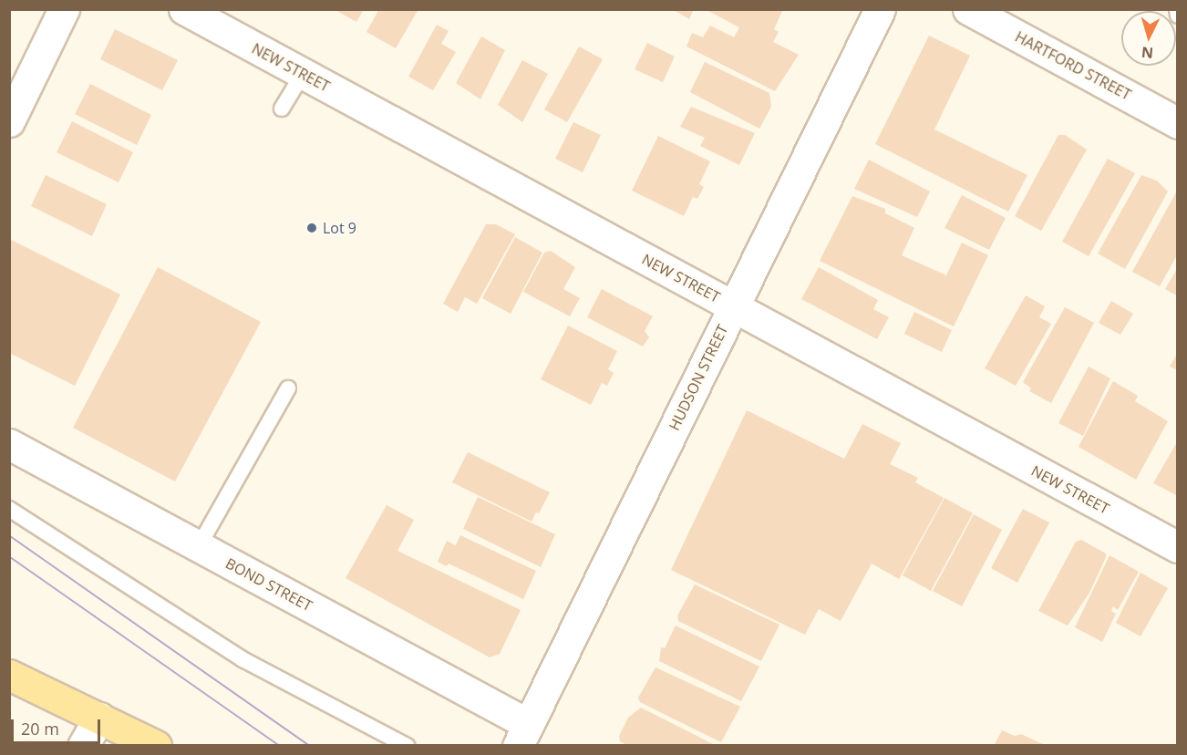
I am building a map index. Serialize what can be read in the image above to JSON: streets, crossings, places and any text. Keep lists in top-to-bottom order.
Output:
{
  "streets": {
    "street": [
      "HARTFORD STREET",
      "NEW STREET",
      "HUDSON STREET",
      "BOND STREET"
    ]
  },
  "crossings": [
    ["NEW STREET", "HUDSON STREET"],
    ["HUDSON STREET", "BOND STREET"]
  ],
  "places": ["Lot 9"],
  "scale_bar": "20 m",
  "north": "bottom"
}
